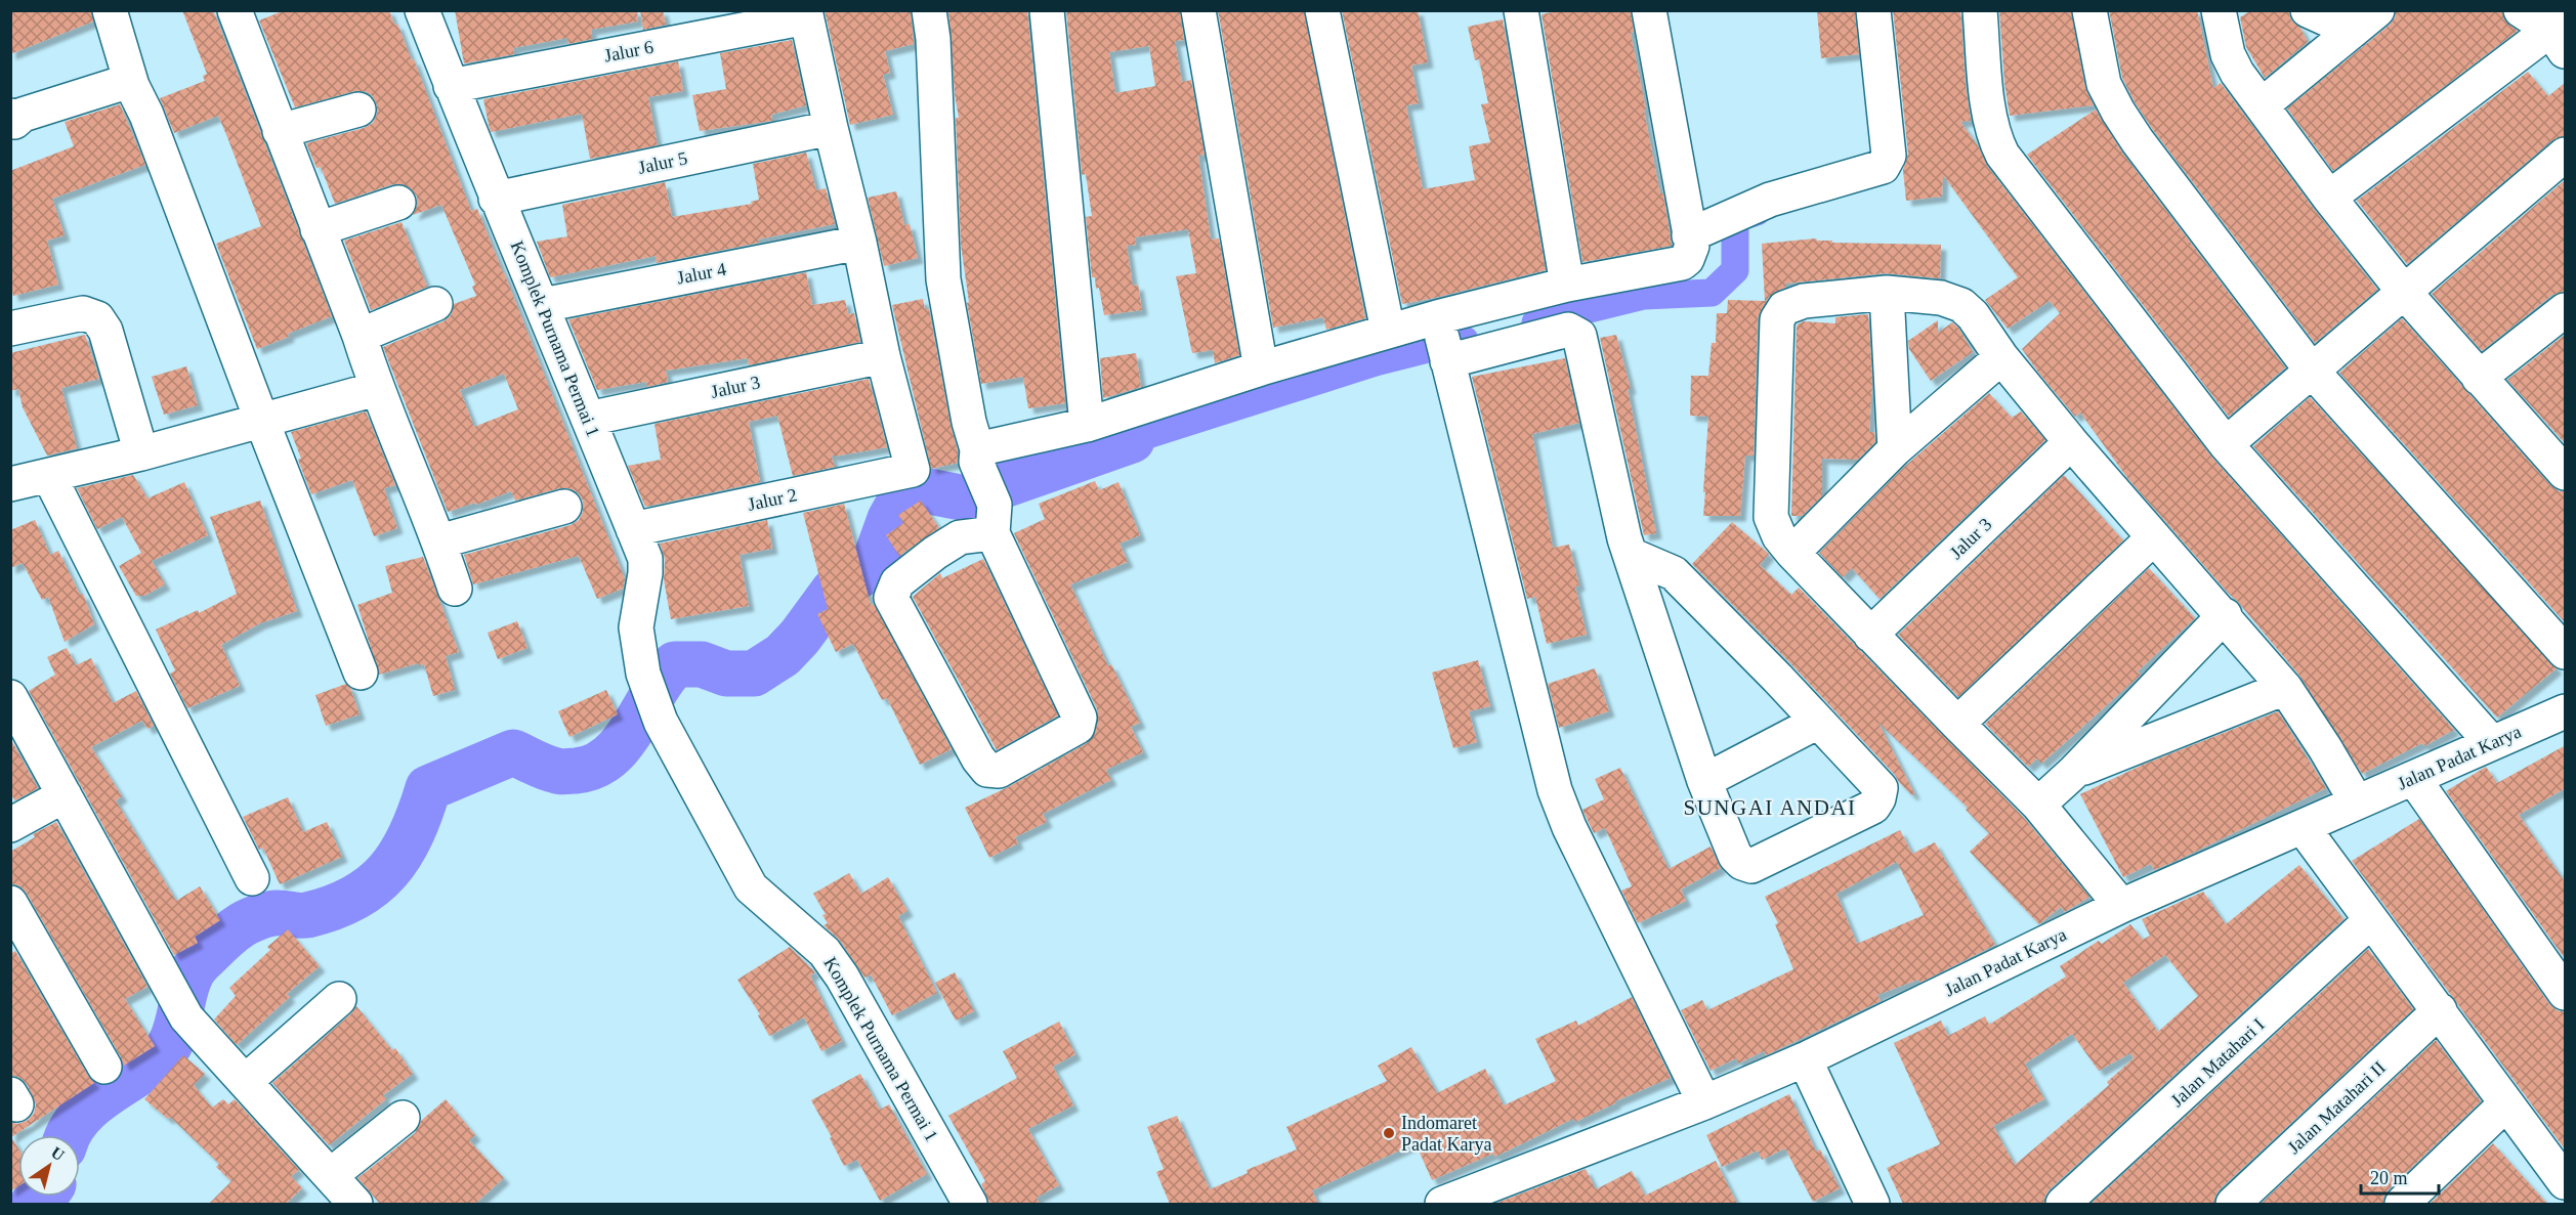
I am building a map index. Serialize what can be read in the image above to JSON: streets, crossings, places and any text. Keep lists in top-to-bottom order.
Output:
{
  "streets": {
    "street": [
      "Jalur 6",
      "Jalur 5",
      "Jalur 4",
      "Komplek Purnama Permai 1",
      "Jalur 3",
      "Jalur 2",
      "Jalan Padat Karya",
      "Jalan Matahari I",
      "Jalan Matahari II"
    ]
  },
  "crossings": [
    ["Jalur 6", "Komplek Purnama Permai 1"],
    ["Jalur 5", "Komplek Purnama Permai 1"],
    ["Jalur 4", "Komplek Purnama Permai 1"],
    ["Komplek Purnama Permai 1", "Jalur 3"],
    ["Komplek Purnama Permai 1", "Jalur 2"],
    ["Jalur 3", "Jalur 2"]
  ],
  "districts": ["SUNGAI ANDAI"],
  "places": ["Indomaret Padat Karya"],
  "scale_bar": "20 m",
  "north": "top right"
}
